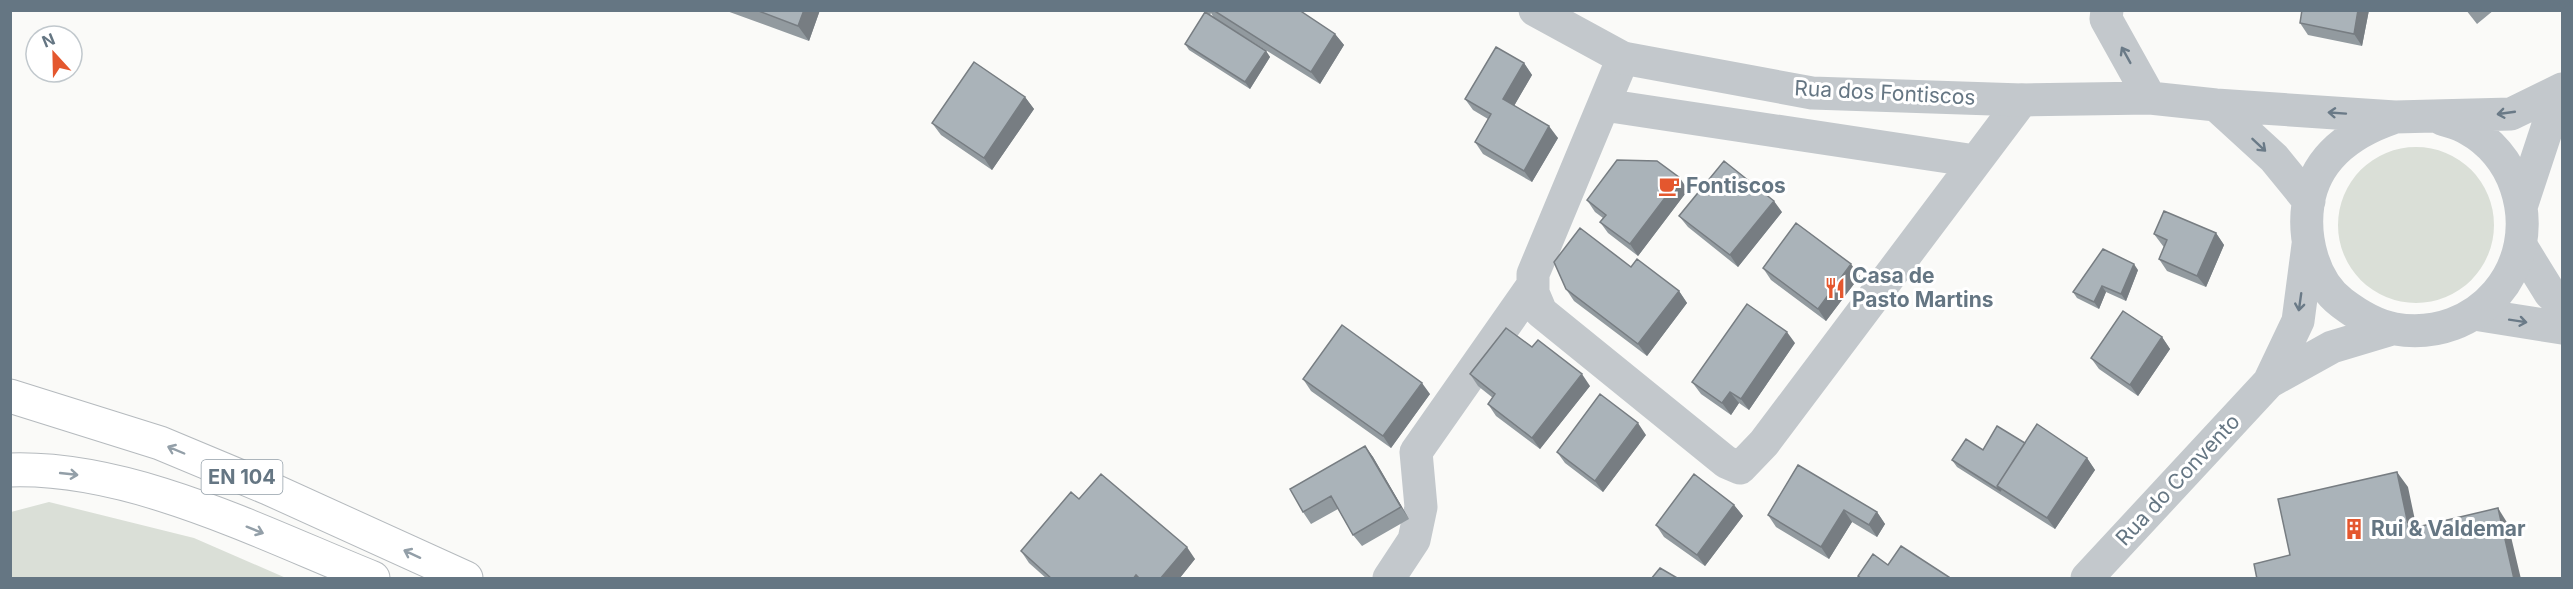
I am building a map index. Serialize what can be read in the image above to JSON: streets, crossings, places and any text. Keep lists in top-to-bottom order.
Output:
{
  "streets": {
    "main road": ["EN 104"],
    "street": ["Rua dos Fontiscos", "Rua do Convento"]
  },
  "places": {
    "cafe": ["Fontiscos"],
    "restaurant": ["Casa de Pasto Martins"],
    "building": ["Rui & Valdemar"]
  },
  "north": "top"
}
